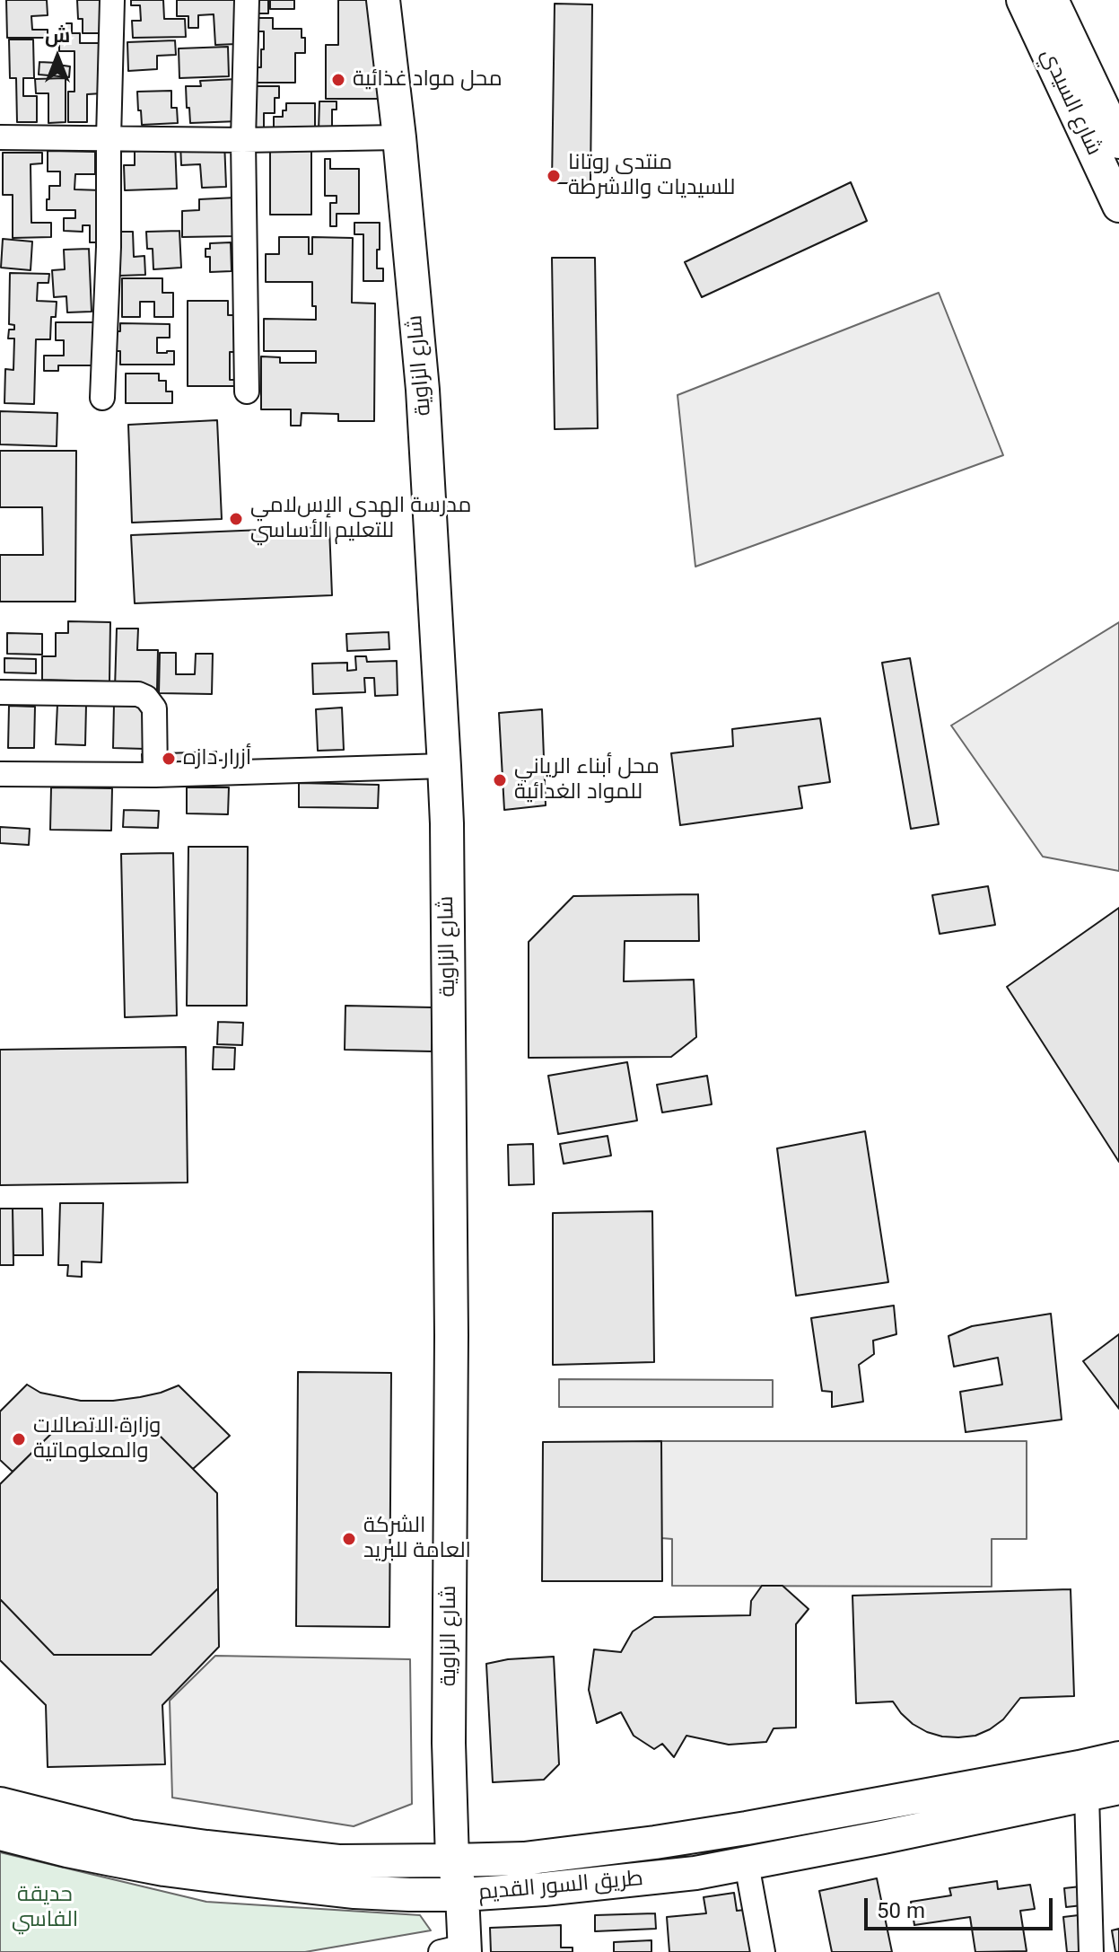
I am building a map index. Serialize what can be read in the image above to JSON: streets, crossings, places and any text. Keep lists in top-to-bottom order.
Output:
{
  "streets": {
    "main road": ["شارع السيدي", "شارع الزاوية", "طريق السور القديم"]
  },
  "crossings": [
    ["شارع الزاوية", "طريق السور القديم"]
  ],
  "parks": ["حديقة الفاسي"],
  "places": [
    "محل مواد غذائية",
    "منتدى روتانا للسيديات والاشرطة",
    "مدرسة الهدى الإسﻻمي للتعليم الأساسي",
    "أزرار دازه",
    "محل أبناء الرياني للمواد الغدائية",
    "وزارة الاتصالات والمعلوماتية",
    "الشركة العامة للبريد"
  ],
  "scale_bar": "50 m",
  "north": "top"
}
